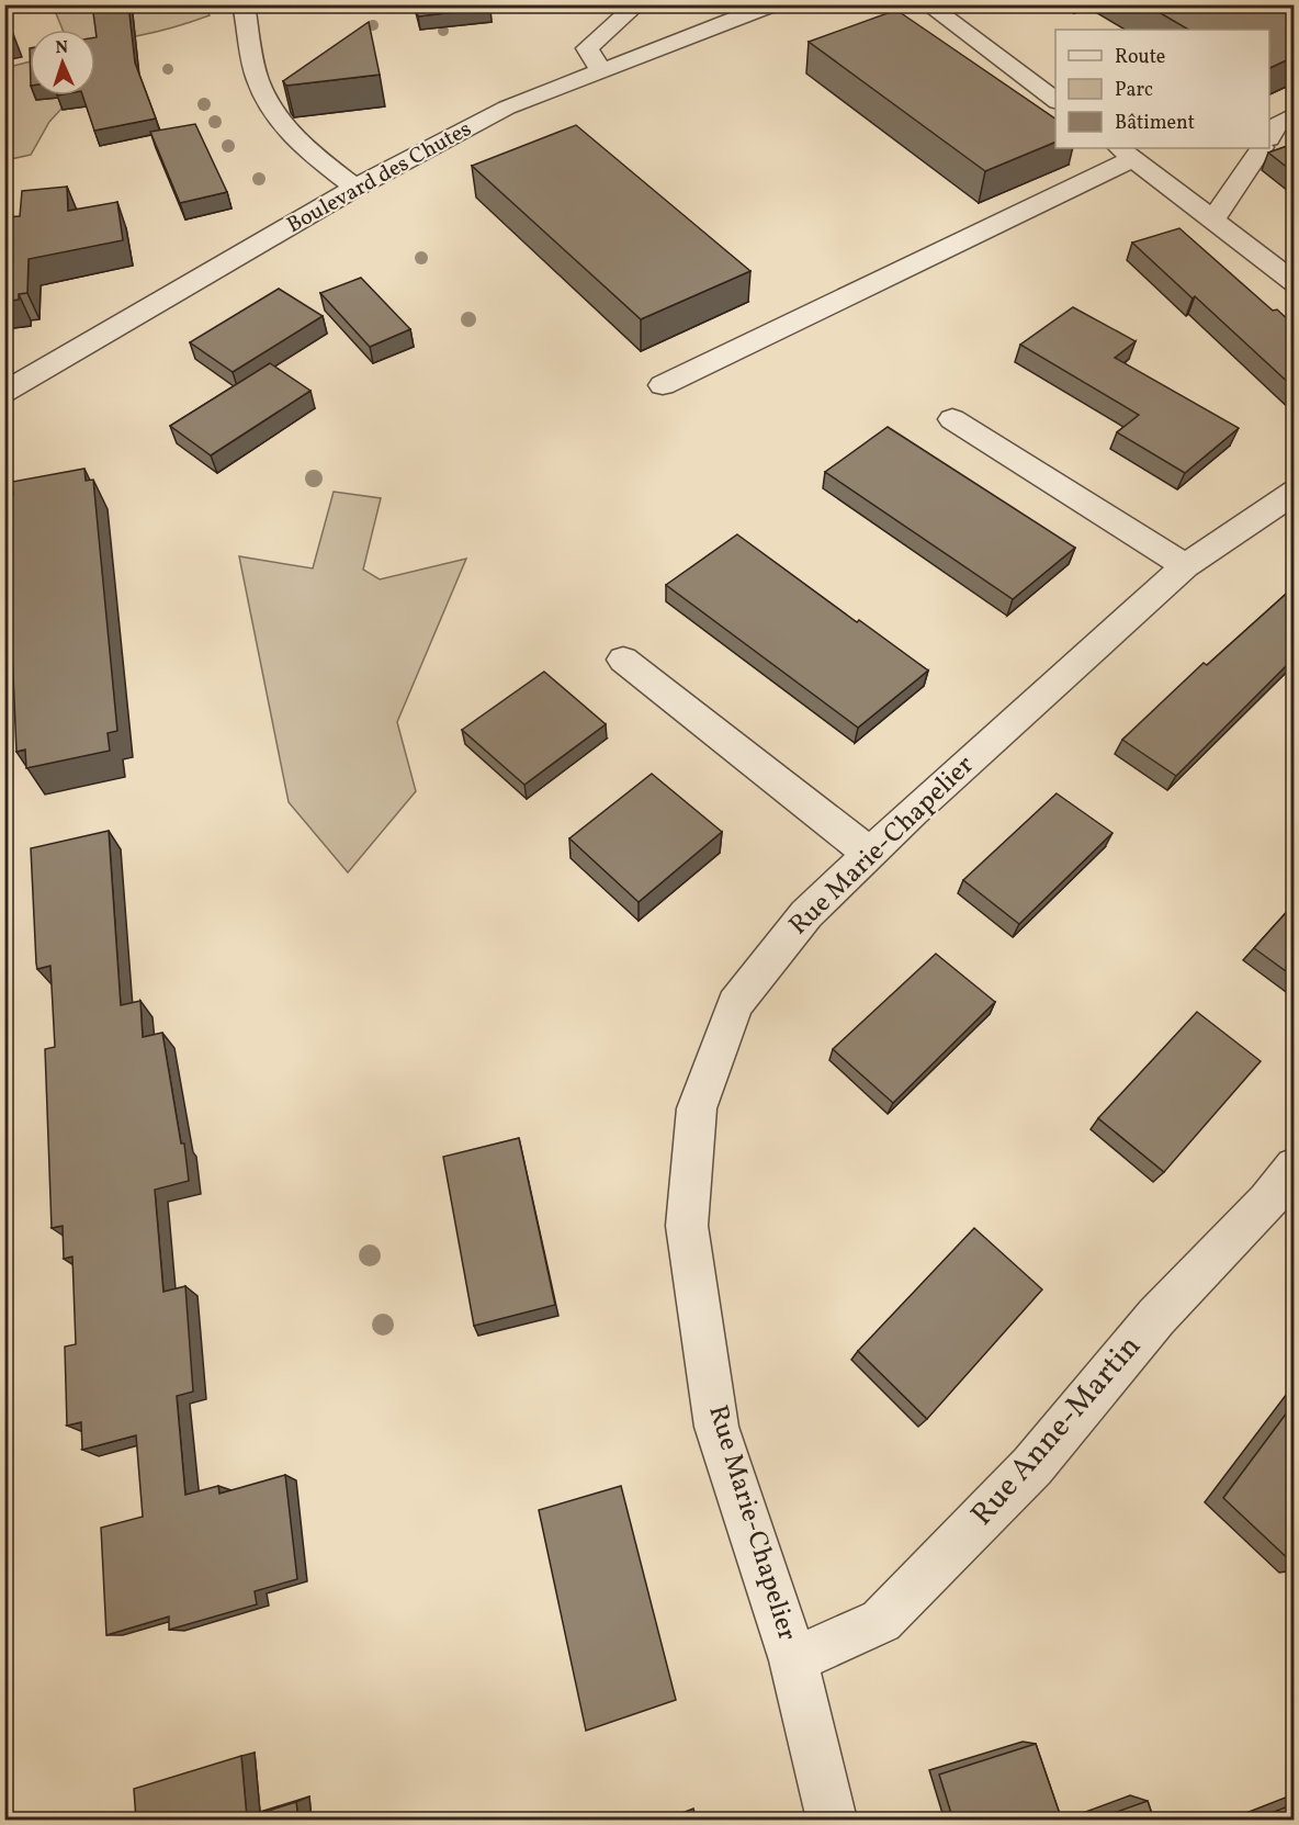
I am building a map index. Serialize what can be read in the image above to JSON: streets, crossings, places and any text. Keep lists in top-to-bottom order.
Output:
{
  "streets": {
    "street": ["Boulevard des Chutes", "Rue Marie-Chapelier", "Rue Anne-Martin"]
  },
  "crossings": [
    ["Rue Marie-Chapelier", "Rue Anne-Martin"]
  ],
  "legend": ["Route", "Parc", "Bâtiment"],
  "north": "top"
}
